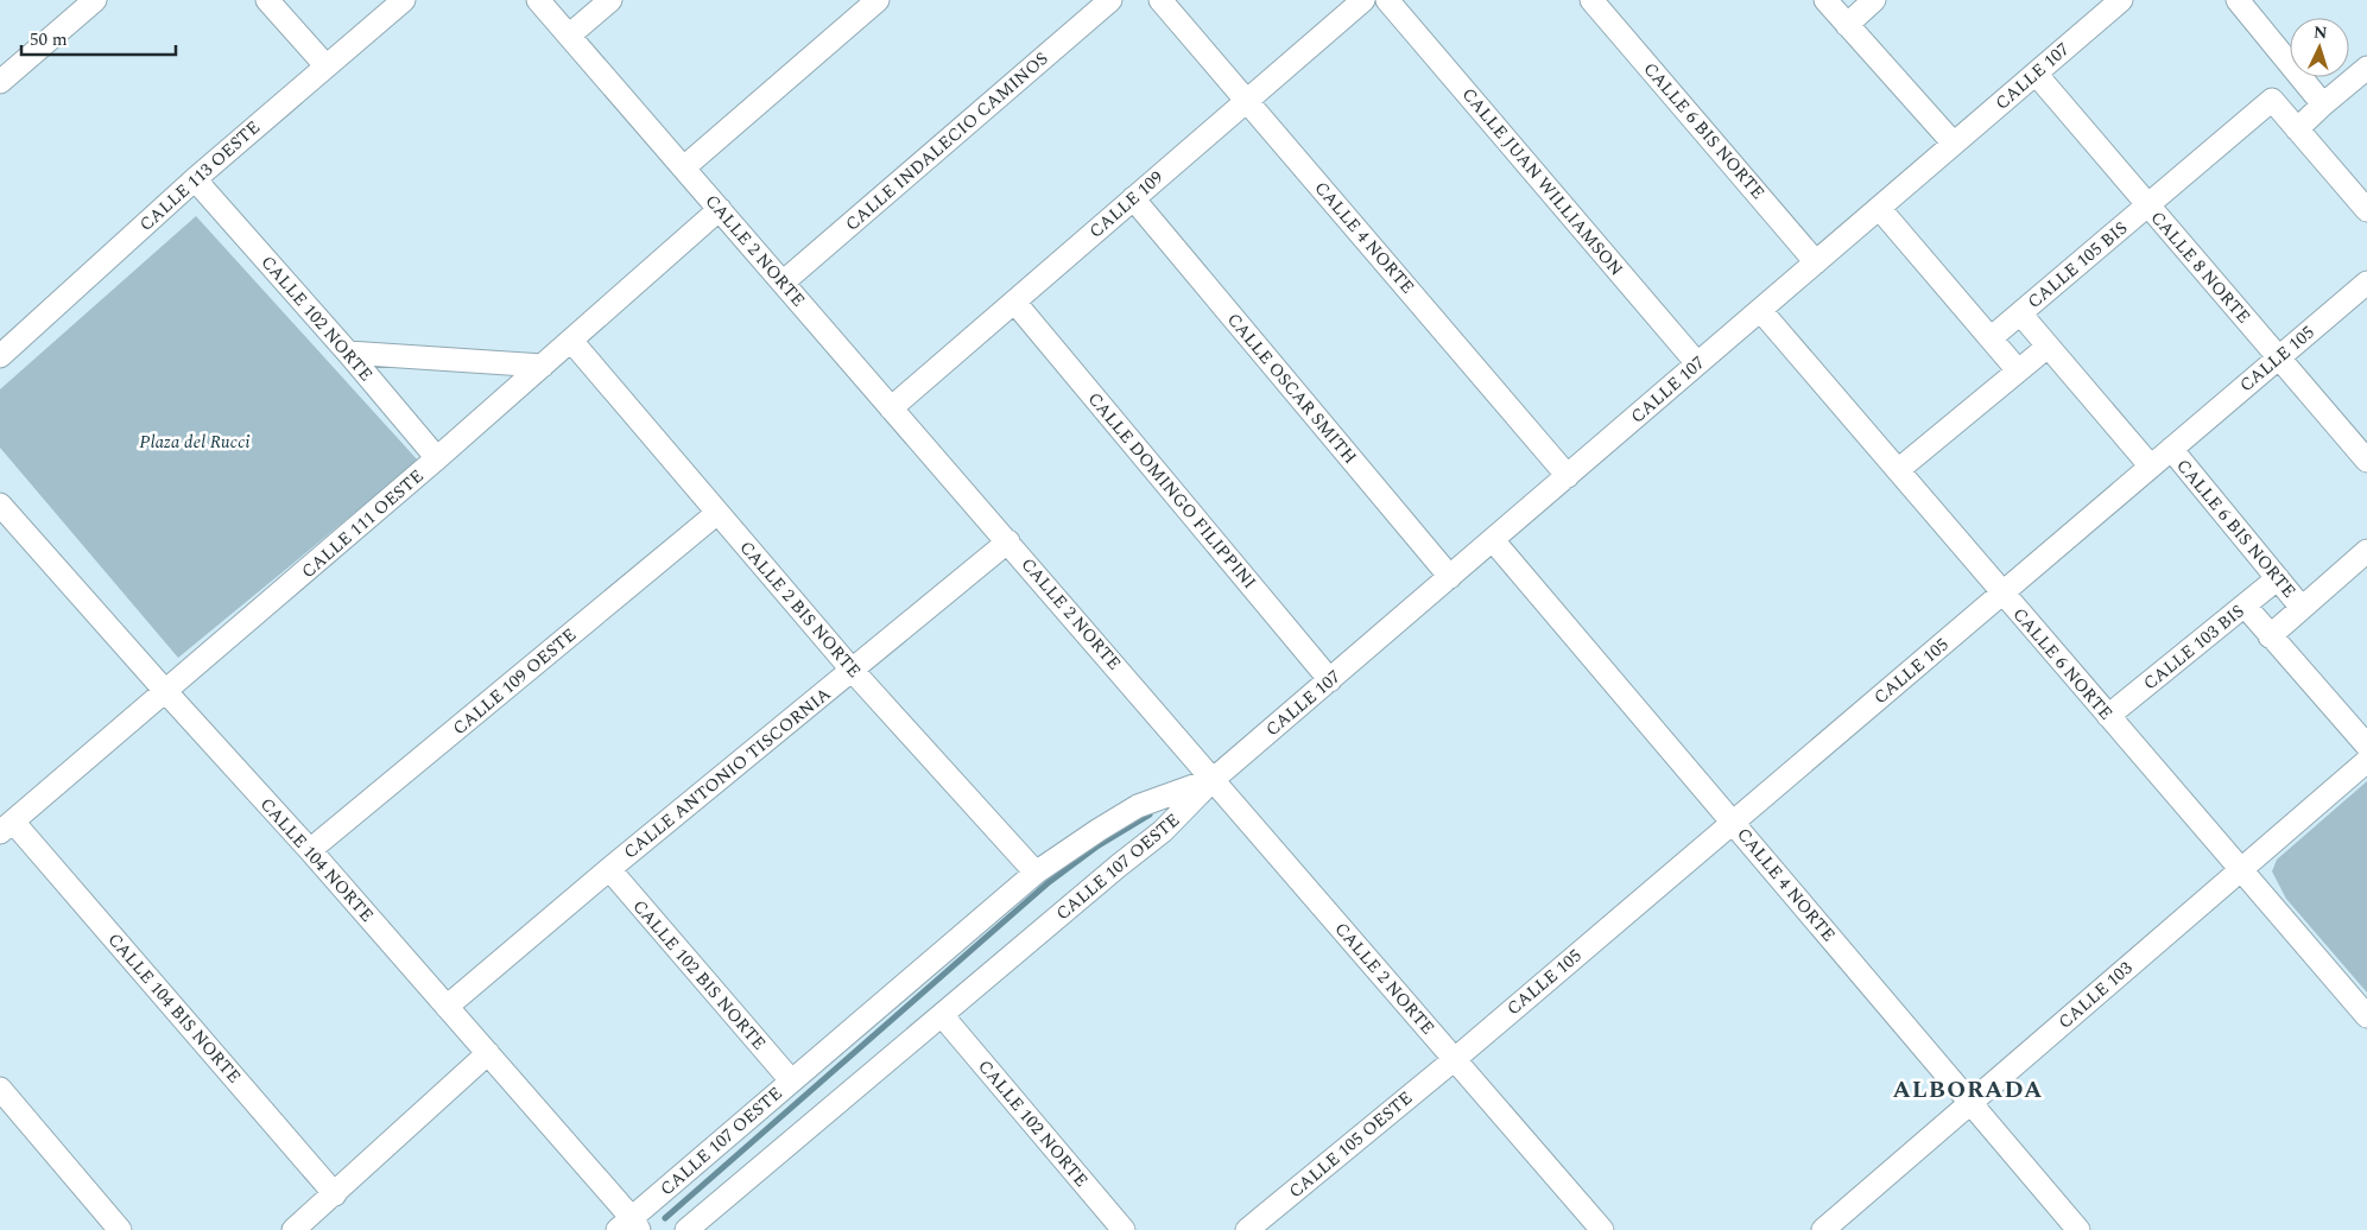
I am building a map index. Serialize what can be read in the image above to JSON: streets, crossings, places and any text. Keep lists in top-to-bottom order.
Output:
{
  "streets": {
    "street": [
      "CALLE 107",
      "CALLE 6 BIS NORTE",
      "CALLE INDALECIO CAMINOS",
      "CALLE 113 OESTE",
      "CALLE JUAN WILLIAMSON",
      "CALLE 109",
      "CALLE 4 NORTE",
      "CALLE 2 NORTE",
      "CALLE 105 BIS",
      "CALLE 8 NORTE",
      "CALLE 102 NORTE",
      "CALLE 105",
      "CALLE OSCAR SMITH",
      "CALLE DOMINGO FILIPPINI",
      "CALLE 111 OESTE",
      "CALLE 2 BIS NORTE",
      "CALLE 103 BIS",
      "CALLE 6 NORTE",
      "CALLE 109 OESTE",
      "CALLE ANTONIO TISCORNIA",
      "CALLE 104 NORTE",
      "CALLE 107 OESTE",
      "CALLE 102 BIS NORTE",
      "CALLE 103",
      "CALLE 104 BIS NORTE",
      "CALLE 105 OESTE"
    ]
  },
  "crossings": [
    ["CALLE 107", "CALLE 6 BIS NORTE"],
    ["CALLE 107", "CALLE JUAN WILLIAMSON"],
    ["CALLE 107", "CALLE 4 NORTE"],
    ["CALLE 107", "CALLE 2 NORTE"],
    ["CALLE 107", "CALLE 8 NORTE"],
    ["CALLE 107", "CALLE OSCAR SMITH"],
    ["CALLE 107", "CALLE DOMINGO FILIPPINI"],
    ["CALLE 107", "CALLE 6 NORTE"],
    ["CALLE 107", "CALLE 107 OESTE"],
    ["CALLE 6 BIS NORTE", "CALLE 105 BIS"],
    ["CALLE 6 BIS NORTE", "CALLE 105"],
    ["CALLE 6 BIS NORTE", "CALLE 103 BIS"],
    ["CALLE INDALECIO CAMINOS", "CALLE 2 NORTE"],
    ["CALLE 113 OESTE", "CALLE 102 NORTE"],
    ["CALLE 109", "CALLE 4 NORTE"],
    ["CALLE 109", "CALLE 2 NORTE"],
    ["CALLE 109", "CALLE OSCAR SMITH"],
    ["CALLE 109", "CALLE DOMINGO FILIPPINI"],
    ["CALLE 4 NORTE", "CALLE 105"],
    ["CALLE 4 NORTE", "CALLE 103"],
    ["CALLE 2 NORTE", "CALLE 105"],
    ["CALLE 2 NORTE", "CALLE 111 OESTE"],
    ["CALLE 2 NORTE", "CALLE ANTONIO TISCORNIA"],
    ["CALLE 2 NORTE", "CALLE 107 OESTE"],
    ["CALLE 2 NORTE", "CALLE 105 OESTE"],
    ["CALLE 105 BIS", "CALLE 8 NORTE"],
    ["CALLE 8 NORTE", "CALLE 105"],
    ["CALLE 102 NORTE", "CALLE 111 OESTE"],
    ["CALLE 102 NORTE", "CALLE 107 OESTE"],
    ["CALLE 105", "CALLE 6 NORTE"],
    ["CALLE 105", "CALLE 105 OESTE"],
    ["CALLE 111 OESTE", "CALLE 2 BIS NORTE"],
    ["CALLE 111 OESTE", "CALLE 104 NORTE"],
    ["CALLE 111 OESTE", "CALLE 104 BIS NORTE"],
    ["CALLE 2 BIS NORTE", "CALLE 109 OESTE"],
    ["CALLE 2 BIS NORTE", "CALLE ANTONIO TISCORNIA"],
    ["CALLE 2 BIS NORTE", "CALLE 107 OESTE"],
    ["CALLE 103 BIS", "CALLE 6 NORTE"],
    ["CALLE 6 NORTE", "CALLE 103"],
    ["CALLE 109 OESTE", "CALLE 104 NORTE"],
    ["CALLE ANTONIO TISCORNIA", "CALLE 104 NORTE"],
    ["CALLE ANTONIO TISCORNIA", "CALLE 102 BIS NORTE"],
    ["CALLE 104 NORTE", "CALLE 107 OESTE"],
    ["CALLE 107 OESTE", "CALLE 102 BIS NORTE"]
  ],
  "districts": ["ALBORADA"],
  "parks": ["Plaza del Rucci"],
  "scale_bar": "50 m",
  "north": "top"
}
